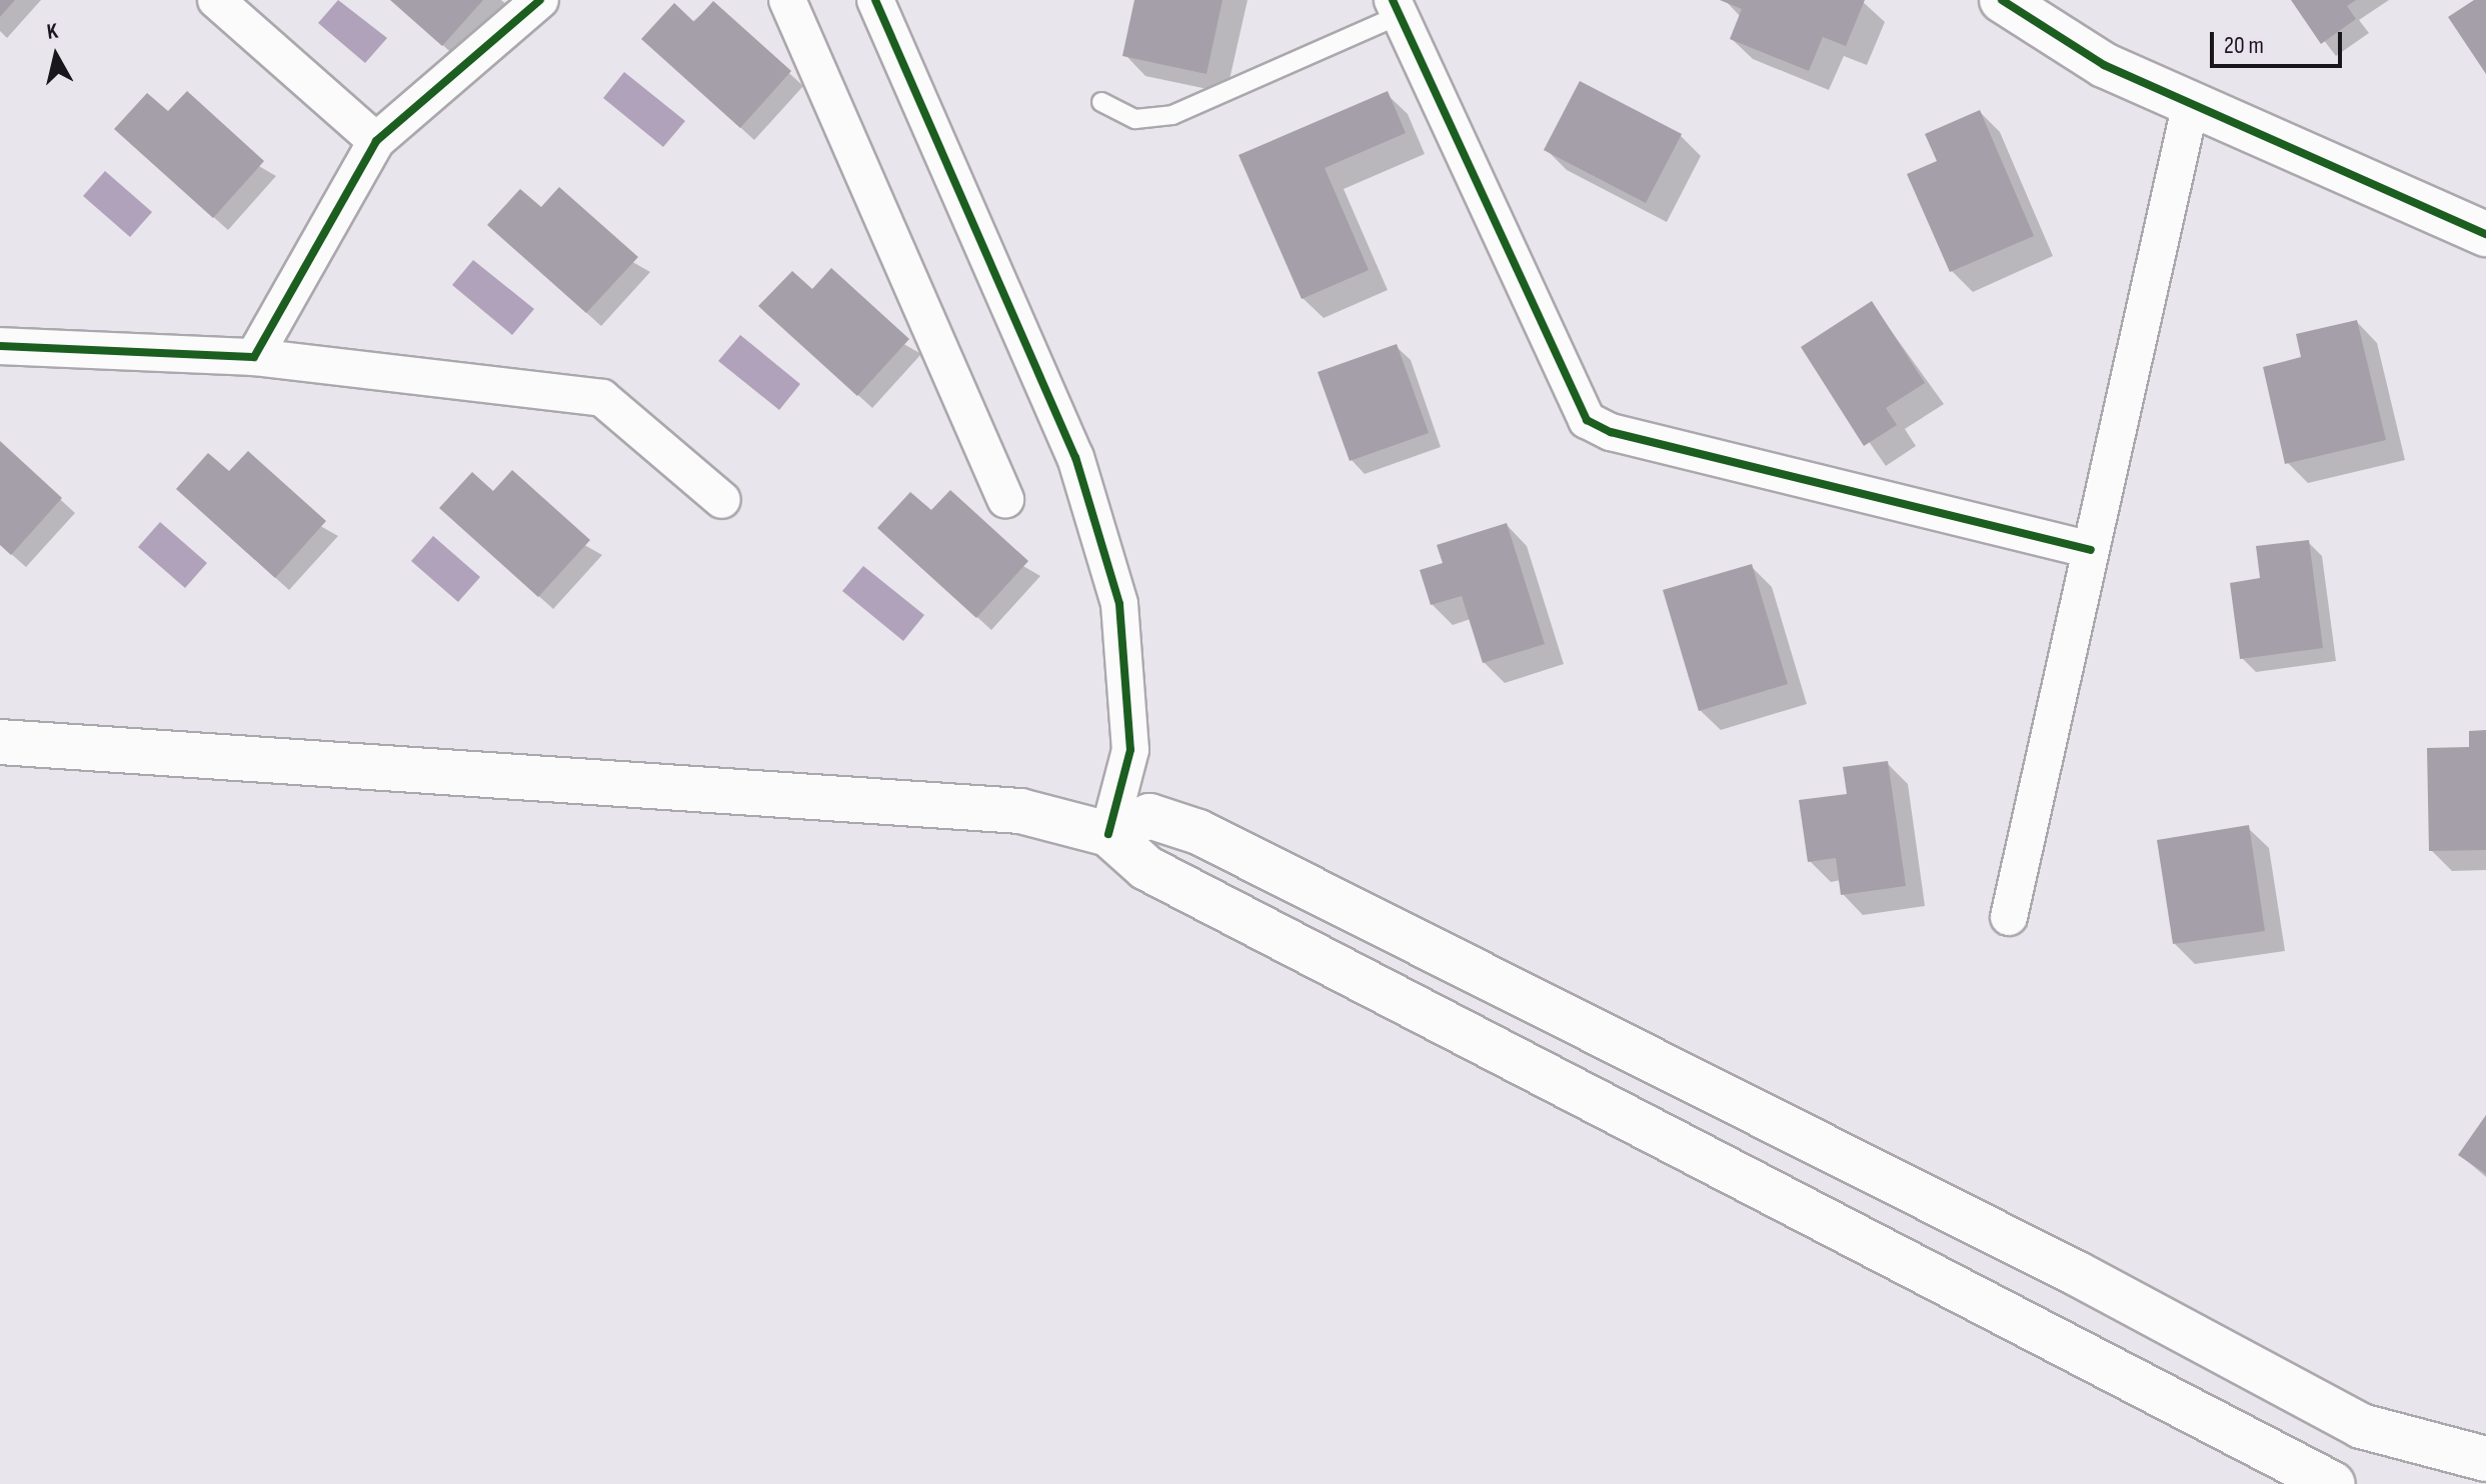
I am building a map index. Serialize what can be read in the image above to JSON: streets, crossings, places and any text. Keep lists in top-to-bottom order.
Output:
{
  "scale_bar": "20 m",
  "north": "top"
}
